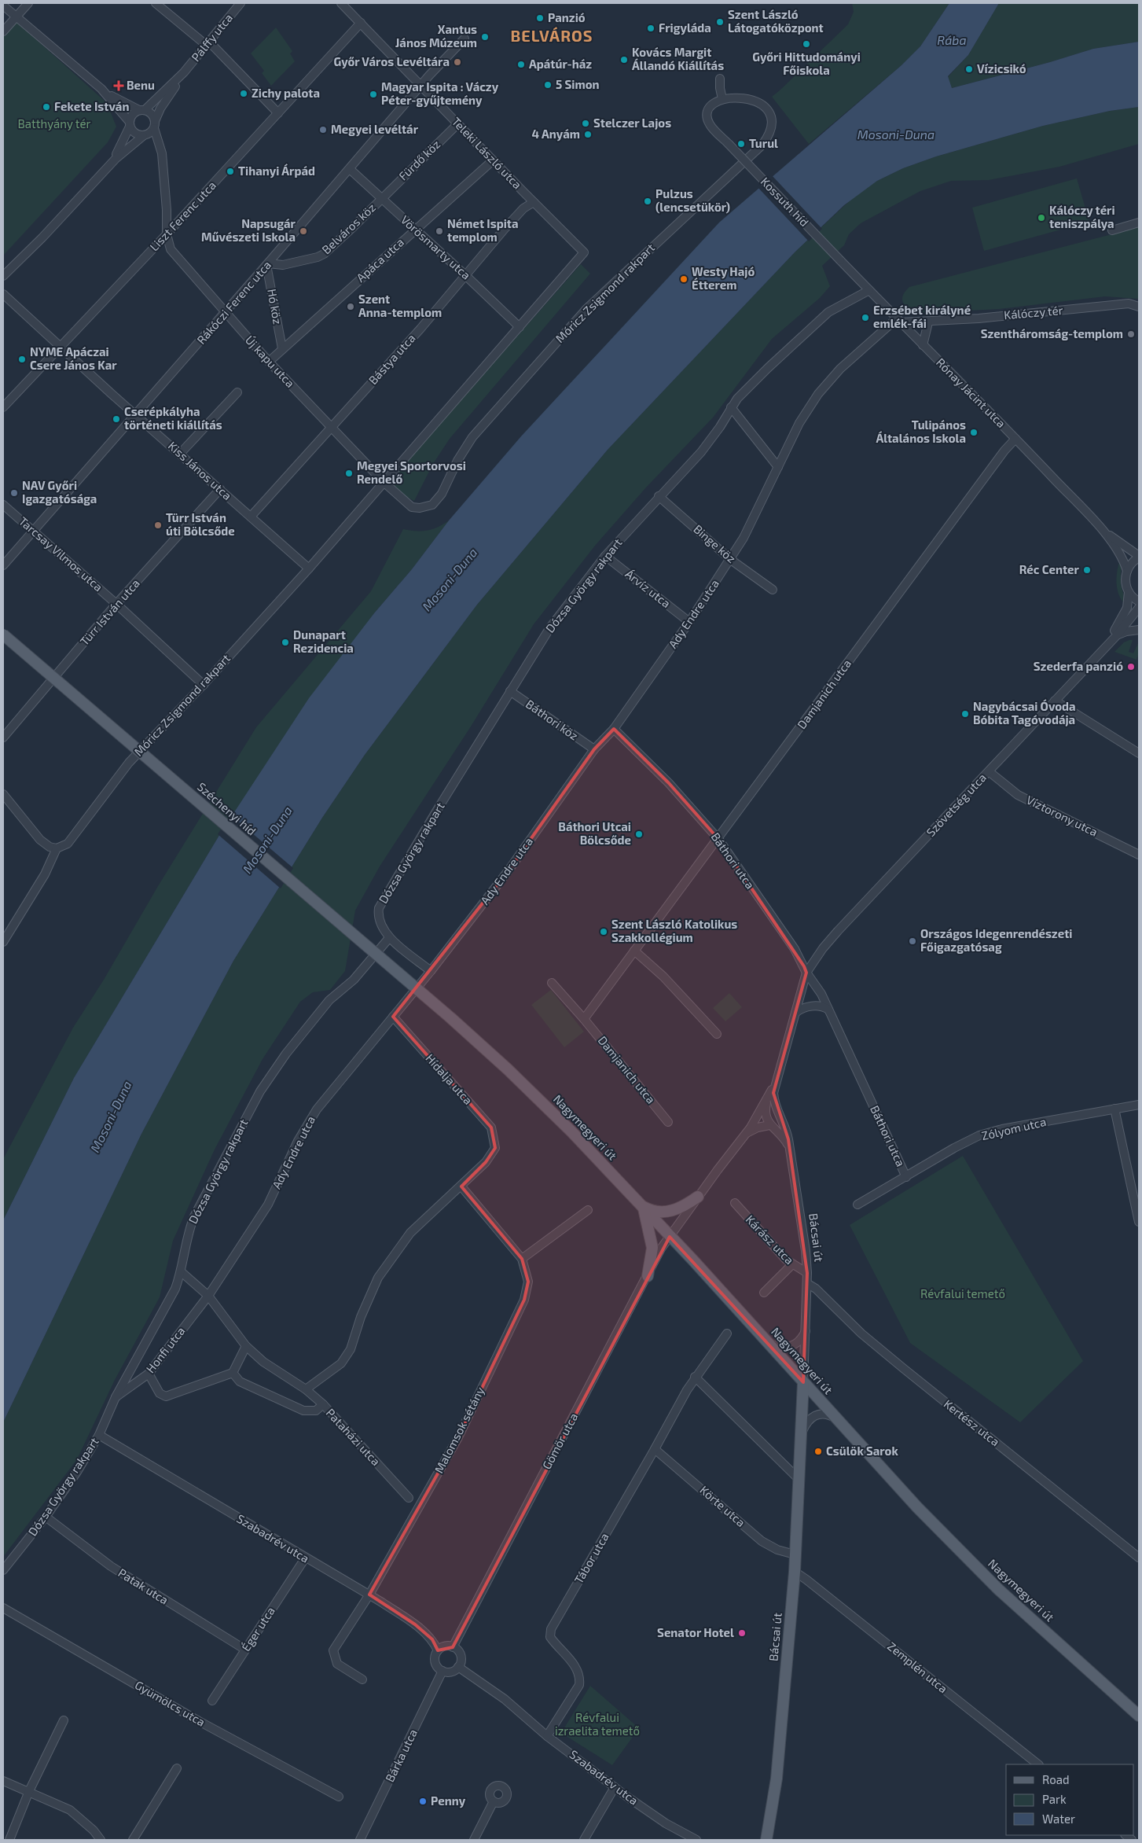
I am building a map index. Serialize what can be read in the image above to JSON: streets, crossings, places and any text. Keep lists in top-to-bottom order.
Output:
{
  "streets": {
    "main road": ["Széchenyi híd", "Nagymegyeri út", "Bácsai út"],
    "street": [
      "Pálffy utca",
      "Teleki László utca",
      "Fürdő köz",
      "Kossuth híd",
      "Liszt Ferenc utca",
      "Belváros köz",
      "Vörösmarty utca",
      "Apáca utca",
      "Móricz Zsigmond rakpart",
      "Rákóczi Ferenc utca",
      "Hó köz",
      "Kálóczy tér",
      "Bástya utca",
      "Új kapu utca",
      "Rónay Jácint utca",
      "Kiss János utca",
      "Binge köz",
      "Tarcsay Vilmos utca",
      "Dózsa György rakpart",
      "Árvíz utca",
      "Türr István utca",
      "Ady Endre utca",
      "Damjanich utca",
      "Báthori köz",
      "Szövetség utca",
      "Víztorony utca",
      "Báthori utca",
      "Hídalja utca",
      "Zólyom utca",
      "Kárász utca",
      "Honfi utca",
      "Kertész utca",
      "Malomsok sétány",
      "Pataházi utca",
      "Gömör utca",
      "Körte utca",
      "Szabadrév utca",
      "Tábor utca",
      "Patak utca",
      "Éger utca",
      "Zemplén utca",
      "Gyümölcs utca",
      "Bárka utca"
    ]
  },
  "crossings": [
    ["Teleki László utca", "Fürdő köz"],
    ["Teleki László utca", "Liszt Ferenc utca"],
    ["Teleki László utca", "Apáca utca"],
    ["Teleki László utca", "Móricz Zsigmond rakpart"],
    ["Teleki László utca", "Rákóczi Ferenc utca"],
    ["Teleki László utca", "Bástya utca"],
    ["Fürdő köz", "Belváros köz"],
    ["Fürdő köz", "Vörösmarty utca"],
    ["Kossuth híd", "Móricz Zsigmond rakpart"],
    ["Kossuth híd", "Rónay Jácint utca"],
    ["Liszt Ferenc utca", "Új kapu utca"],
    ["Liszt Ferenc utca", "Kiss János utca"],
    ["Belváros köz", "Vörösmarty utca"],
    ["Belváros köz", "Rákóczi Ferenc utca"],
    ["Belváros köz", "Hó köz"],
    ["Vörösmarty utca", "Apáca utca"],
    ["Vörösmarty utca", "Móricz Zsigmond rakpart"],
    ["Vörösmarty utca", "Rákóczi Ferenc utca"],
    ["Vörösmarty utca", "Bástya utca"],
    ["Apáca utca", "Hó köz"],
    ["Apáca utca", "Új kapu utca"],
    ["Móricz Zsigmond rakpart", "Új kapu utca"],
    ["Móricz Zsigmond rakpart", "Kiss János utca"],
    ["Móricz Zsigmond rakpart", "Tarcsay Vilmos utca"],
    ["Rákóczi Ferenc utca", "Hó köz"],
    ["Rákóczi Ferenc utca", "Új kapu utca"],
    ["Rákóczi Ferenc utca", "Kiss János utca"],
    ["Rákóczi Ferenc utca", "Tarcsay Vilmos utca"],
    ["Kálóczy tér", "Rónay Jácint utca"],
    ["Kálóczy tér", "Ady Endre utca"],
    ["Bástya utca", "Új kapu utca"],
    ["Bástya utca", "Kiss János utca"],
    ["Rónay Jácint utca", "Dózsa György rakpart"],
    ["Rónay Jácint utca", "Ady Endre utca"],
    ["Rónay Jácint utca", "Damjanich utca"],
    ["Rónay Jácint utca", "Szövetség utca"],
    ["Kiss János utca", "Türr István utca"],
    ["Binge köz", "Dózsa György rakpart"],
    ["Binge köz", "Ady Endre utca"],
    ["Tarcsay Vilmos utca", "Türr István utca"],
    ["Dózsa György rakpart", "Árvíz utca"],
    ["Dózsa György rakpart", "Ady Endre utca"],
    ["Dózsa György rakpart", "Báthori köz"],
    ["Dózsa György rakpart", "Honfi utca"],
    ["Dózsa György rakpart", "Szabadrév utca"],
    ["Dózsa György rakpart", "Patak utca"],
    ["Árvíz utca", "Ady Endre utca"],
    ["Ady Endre utca", "Báthori köz"],
    ["Ady Endre utca", "Báthori utca"],
    ["Ady Endre utca", "Hídalja utca"],
    ["Ady Endre utca", "Honfi utca"],
    ["Damjanich utca", "Báthori utca"],
    ["Szövetség utca", "Víztorony utca"],
    ["Szövetség utca", "Báthori utca"],
    ["Szövetség utca", "Bácsai út"],
    ["Széchenyi híd", "Nagymegyeri út"],
    ["Báthori utca", "Zólyom utca"],
    ["Báthori utca", "Bácsai út"],
    ["Hídalja utca", "Malomsok sétány"],
    ["Nagymegyeri út", "Bácsai út"],
    ["Nagymegyeri út", "Gömör utca"],
    ["Bácsai út", "Kárász utca"],
    ["Bácsai út", "Kertész utca"],
    ["Bácsai út", "Körte utca"],
    ["Bácsai út", "Zemplén utca"],
    ["Malomsok sétány", "Szabadrév utca"],
    ["Gömör utca", "Szabadrév utca"],
    ["Gömör utca", "Bárka utca"],
    ["Körte utca", "Tábor utca"],
    ["Szabadrév utca", "Tábor utca"],
    ["Szabadrév utca", "Éger utca"],
    ["Szabadrév utca", "Bárka utca"],
    ["Patak utca", "Éger utca"]
  ],
  "districts": ["BELVÁROS"],
  "water": ["Rába", "Mosoni-Duna"],
  "parks": ["Batthyány tér", "Révfalui temető", "Révfalui izraelita temető"],
  "places": {
    "other": [
      "Panzió",
      "Szent László Látogatóközpont",
      "Frigyláda",
      "Xantus János Múzeum",
      "Győri Hittudományi Főiskola",
      "Kovács Margit Állandó Kiállítás",
      "Győr Város Levéltára",
      "Apátúr-ház",
      "Vízicsikó",
      "5 Simon",
      "Zichy palota",
      "Magyar Ispita : Váczy Péter-gyűjtemény",
      "Fekete István",
      "Stelczer Lajos",
      "Megyei levéltár",
      "4 Anyám",
      "Turul",
      "Tihanyi Árpád",
      "Pulzus (lencsetükör)",
      "Kálóczy téri teniszpálya",
      "Napsugár Művészeti Iskola",
      "Német Ispita templom",
      "Westy Hajó Étterem",
      "Szent Anna-templom",
      "Erzsébet királyné emlék-fái",
      "Szentháromság-templom",
      "NYME Apáczai Csere János Kar",
      "Cserépkályha történeti kiállítás",
      "Tulipános Általános Iskola",
      "Megyei Sportorvosi Rendelő",
      "NAV Győri Igazgatósága",
      "Türr István úti Bölcsőde",
      "Réc Center",
      "Dunapart Rezidencia",
      "Szederfa panzió",
      "Nagybácsai Óvoda Bóbita Tagóvodája",
      "Báthori Utcai Bölcsőde",
      "Szent László Katolikus Szakkollégium",
      "Országos Idegenrendészeti Főigazgatósag",
      "Csülök Sarok",
      "Senator Hotel",
      "Penny"
    ],
    "health": ["Benu"]
  },
  "legend": ["Road", "Park", "Water"]
}
